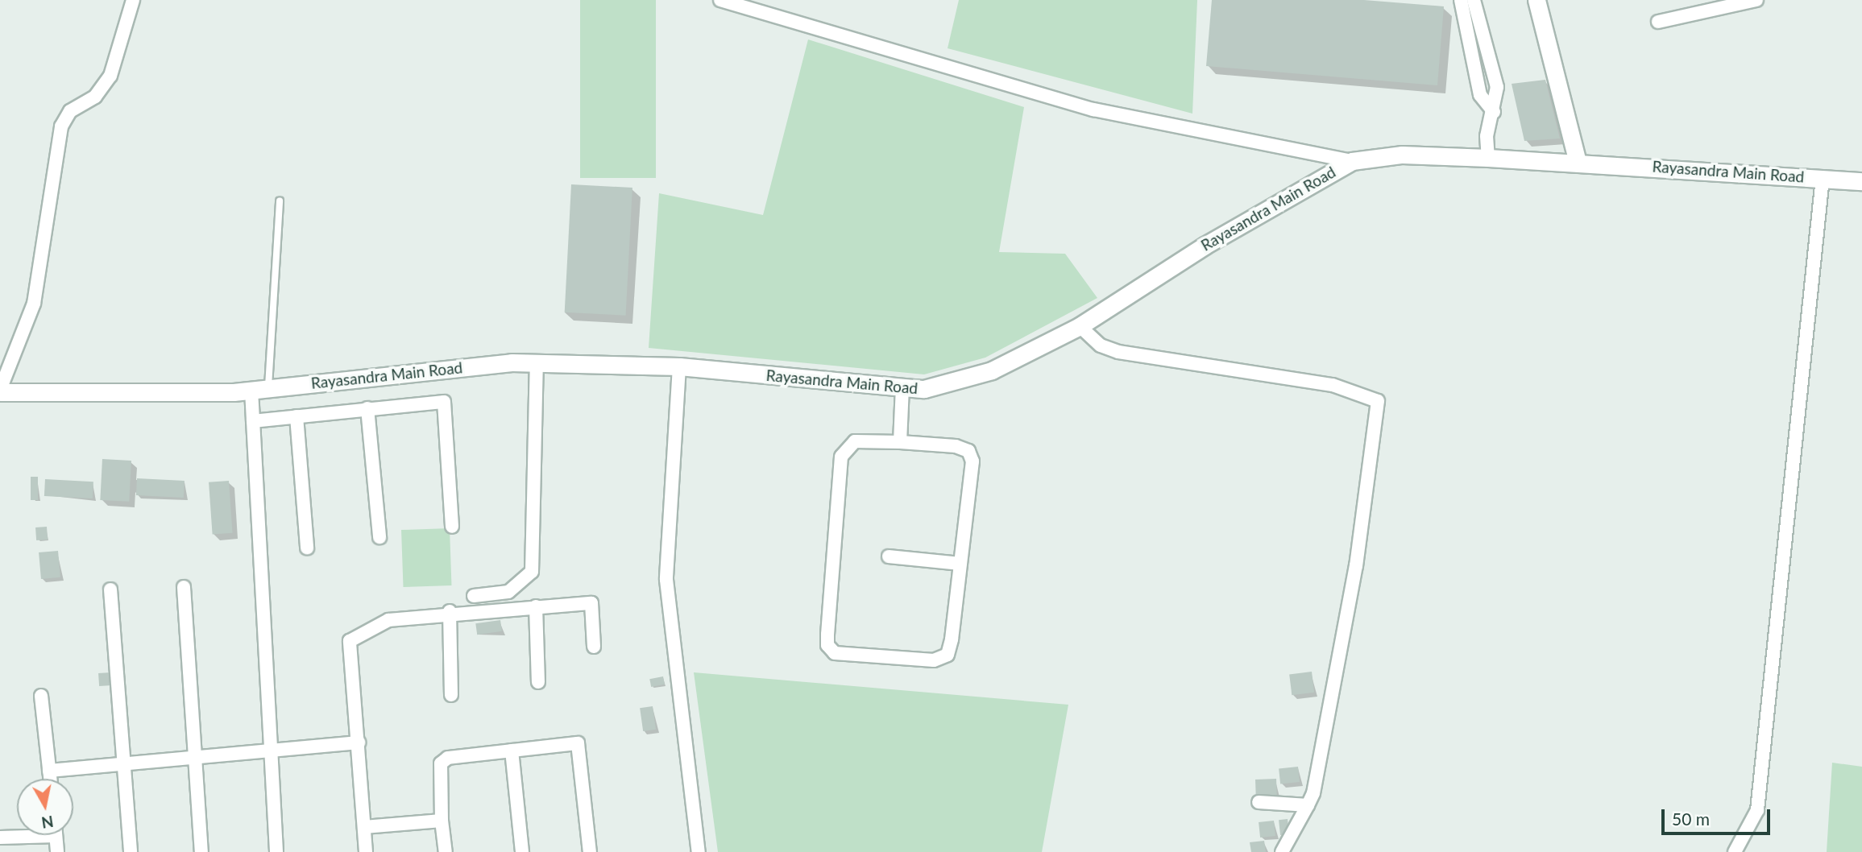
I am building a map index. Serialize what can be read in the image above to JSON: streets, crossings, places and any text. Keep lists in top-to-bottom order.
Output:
{
  "streets": {
    "street": ["Rayasandra Main Road"]
  },
  "scale_bar": "50 m",
  "north": "bottom"
}
